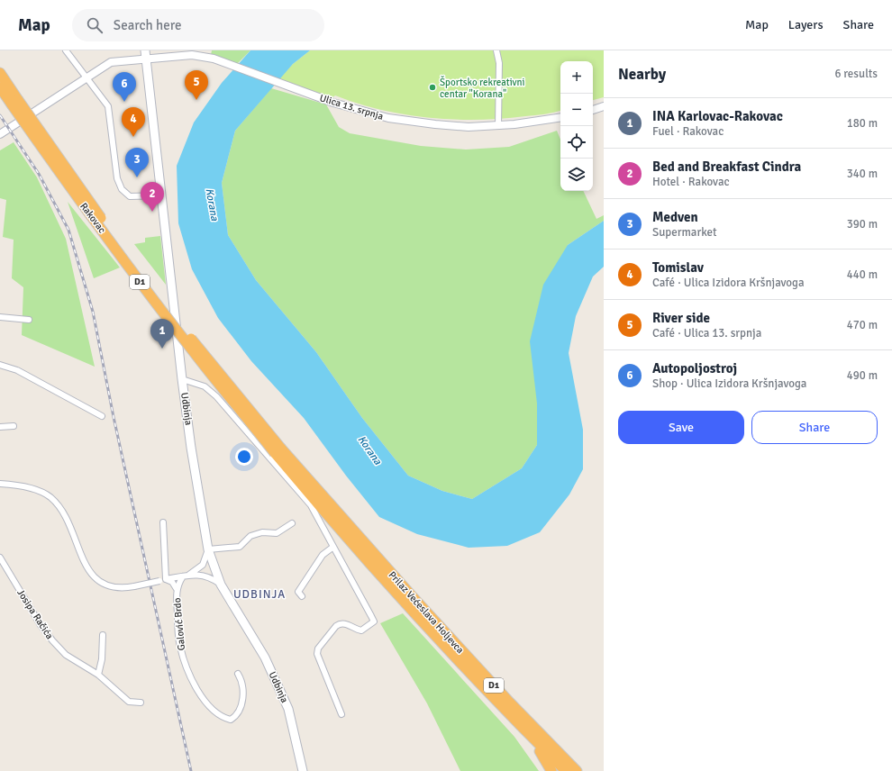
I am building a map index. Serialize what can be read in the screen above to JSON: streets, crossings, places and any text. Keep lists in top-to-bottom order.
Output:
{
  "streets": {
    "highway": ["Rakovac", "D1", "Prilaz Većeslava Holjevca"],
    "main road": ["Udbinja"],
    "street": ["Ulica 13. srpnja", "Josipa Račića", "Galović Brdo"]
  },
  "crossings": [
    ["Rakovac", "D1"],
    ["Rakovac", "Prilaz Većeslava Holjevca"]
  ],
  "districts": ["UDBINJA"],
  "water": ["Korana"],
  "places": ["Športsko rekreativni centar \"Korana\""],
  "page": {
    "header": "Map",
    "search": "Search here",
    "nav": ["Map", "Layers", "Share"],
    "heading": ["Nearby", "6 results"],
    "map_buttons": ["+", "−"],
    "pins": [
      "5",
      "6",
      "4",
      "3",
      "2",
      "1"
    ],
    "list": [
      {
        "mark": "1",
        "name": "INA Karlovac-Rakovac",
        "note": "Fuel · Rakovac",
        "value": "180 m"
      },
      {
        "mark": "2",
        "name": "Bed and Breakfast Cindra",
        "note": "Hotel · Rakovac",
        "value": "340 m"
      },
      {
        "mark": "3",
        "name": "Medven",
        "note": "Supermarket",
        "value": "390 m"
      },
      {
        "mark": "4",
        "name": "Tomislav",
        "note": "Café · Ulica Izidora Kršnjavoga",
        "value": "440 m"
      },
      {
        "mark": "5",
        "name": "River side",
        "note": "Café · Ulica 13. srpnja",
        "value": "470 m"
      },
      {
        "mark": "6",
        "name": "Autopoljostroj",
        "note": "Shop · Ulica Izidora Kršnjavoga",
        "value": "490 m"
      }
    ],
    "buttons": ["Save", "Share"]
  }
}
